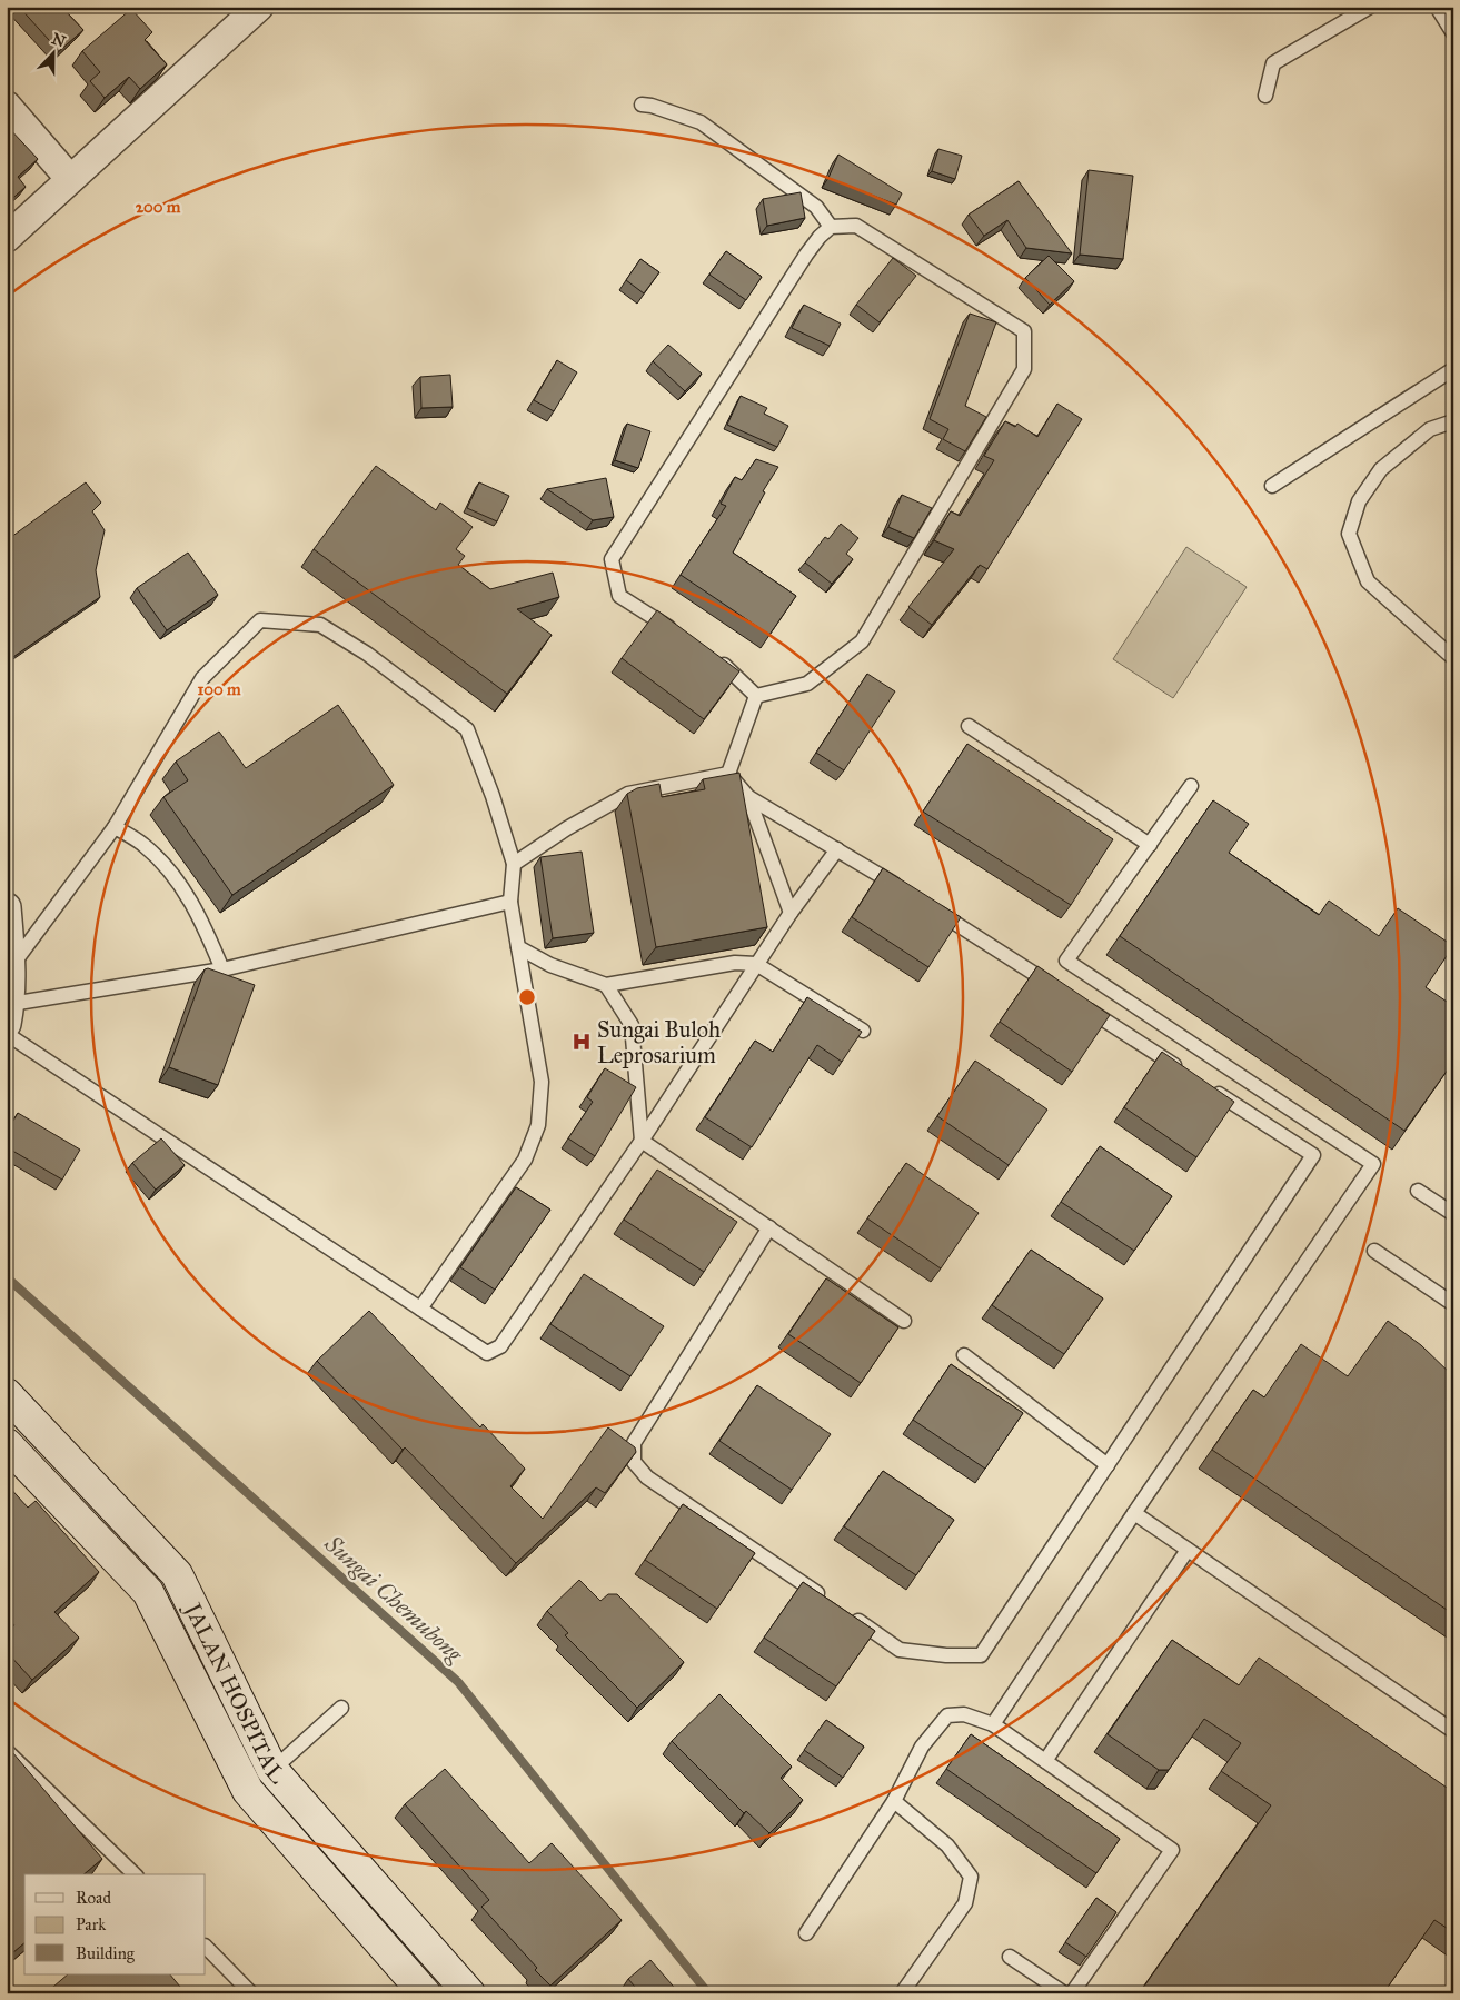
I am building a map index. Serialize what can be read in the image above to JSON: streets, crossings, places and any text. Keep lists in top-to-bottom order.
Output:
{
  "streets": {
    "main road": ["JALAN HOSPITAL"]
  },
  "water": ["Sungai Chemubong"],
  "places": {
    "hospital": ["Sungai Buloh Leprosarium"]
  },
  "legend": ["Road", "Park", "Building"],
  "north": "top",
  "rings": ["200 m", "100 m"]
}
